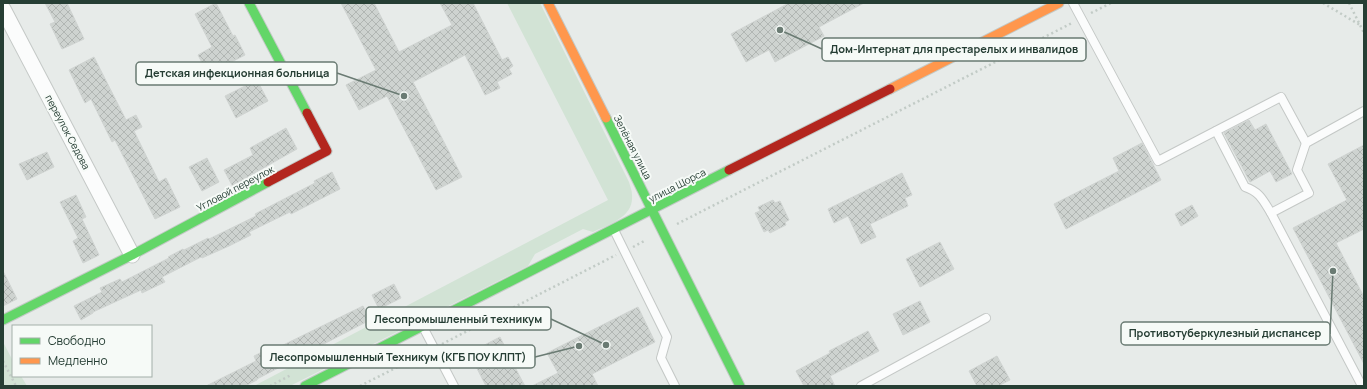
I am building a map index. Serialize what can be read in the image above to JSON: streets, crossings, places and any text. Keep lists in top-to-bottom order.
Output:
{
  "streets": {
    "street": [
      "переулок Седова",
      "Зелёная улица",
      "улица Щорса",
      "Угловой переулок"
    ]
  },
  "crossings": [
    ["переулок Седова", "Угловой переулок"],
    ["Зелёная улица", "улица Щорса"]
  ],
  "places": [
    "Дом-Интернат для престарелых и инвалидов",
    "Детская инфекционная больница",
    "Противотуберкулезный диспансер",
    "Лесопромышленный техникум",
    "Лесопромышленный Техникум (КГБ ПОУ КЛПТ)"
  ],
  "legend": ["Свободно", "Медленно"]
}
